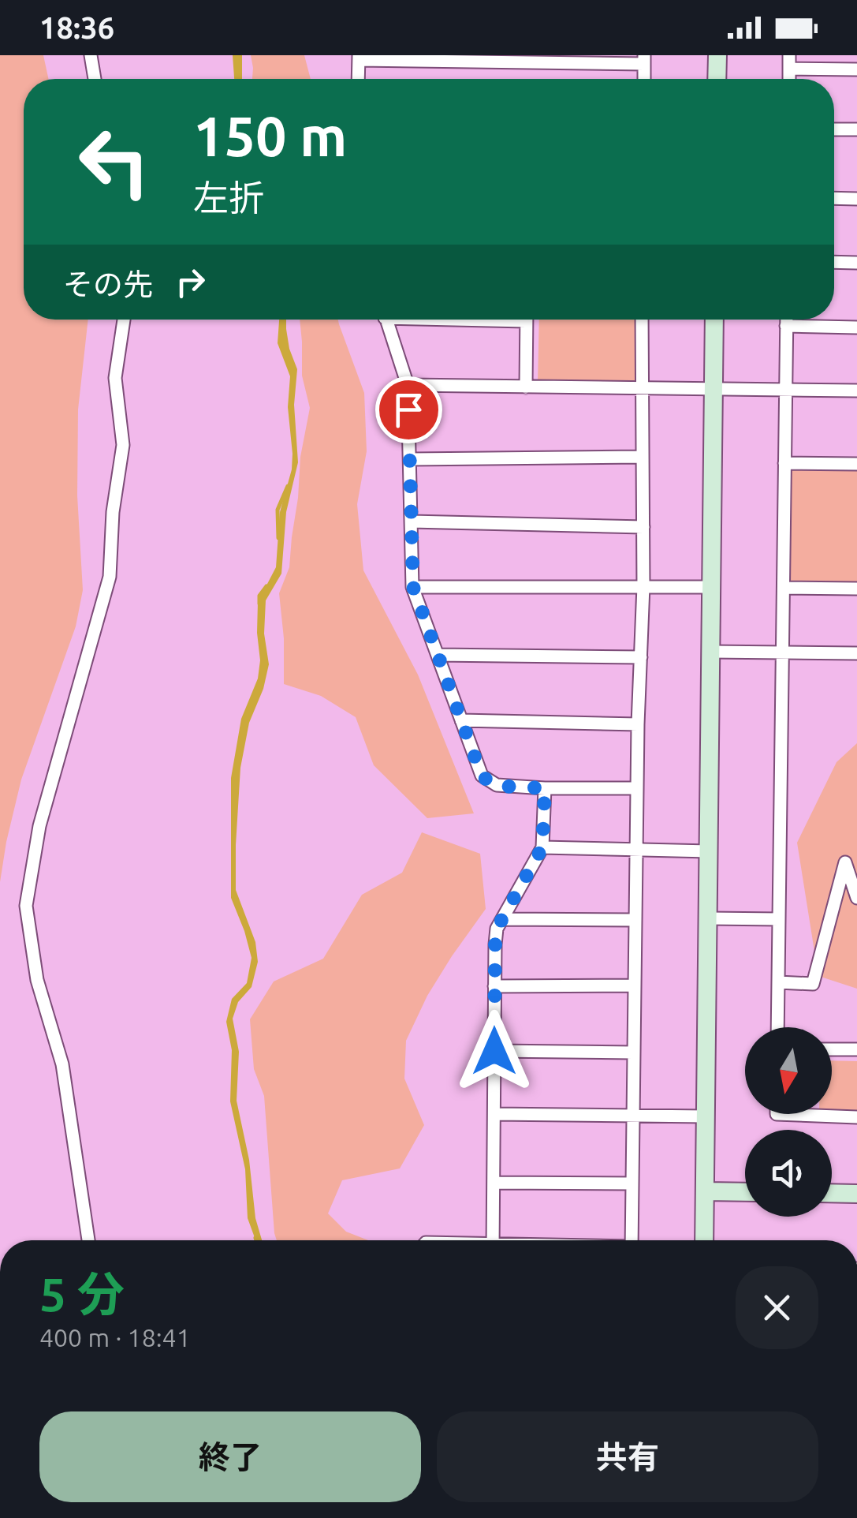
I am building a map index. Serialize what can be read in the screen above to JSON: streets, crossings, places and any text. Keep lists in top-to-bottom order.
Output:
{
  "north": "bottom",
  "page": {
    "status": "18:36",
    "turn": ["150 m", "左折"],
    "then": "その先",
    "heading": ["5 分", "400 m · 18:41"],
    "buttons": ["終了", "共有"]
  }
}
